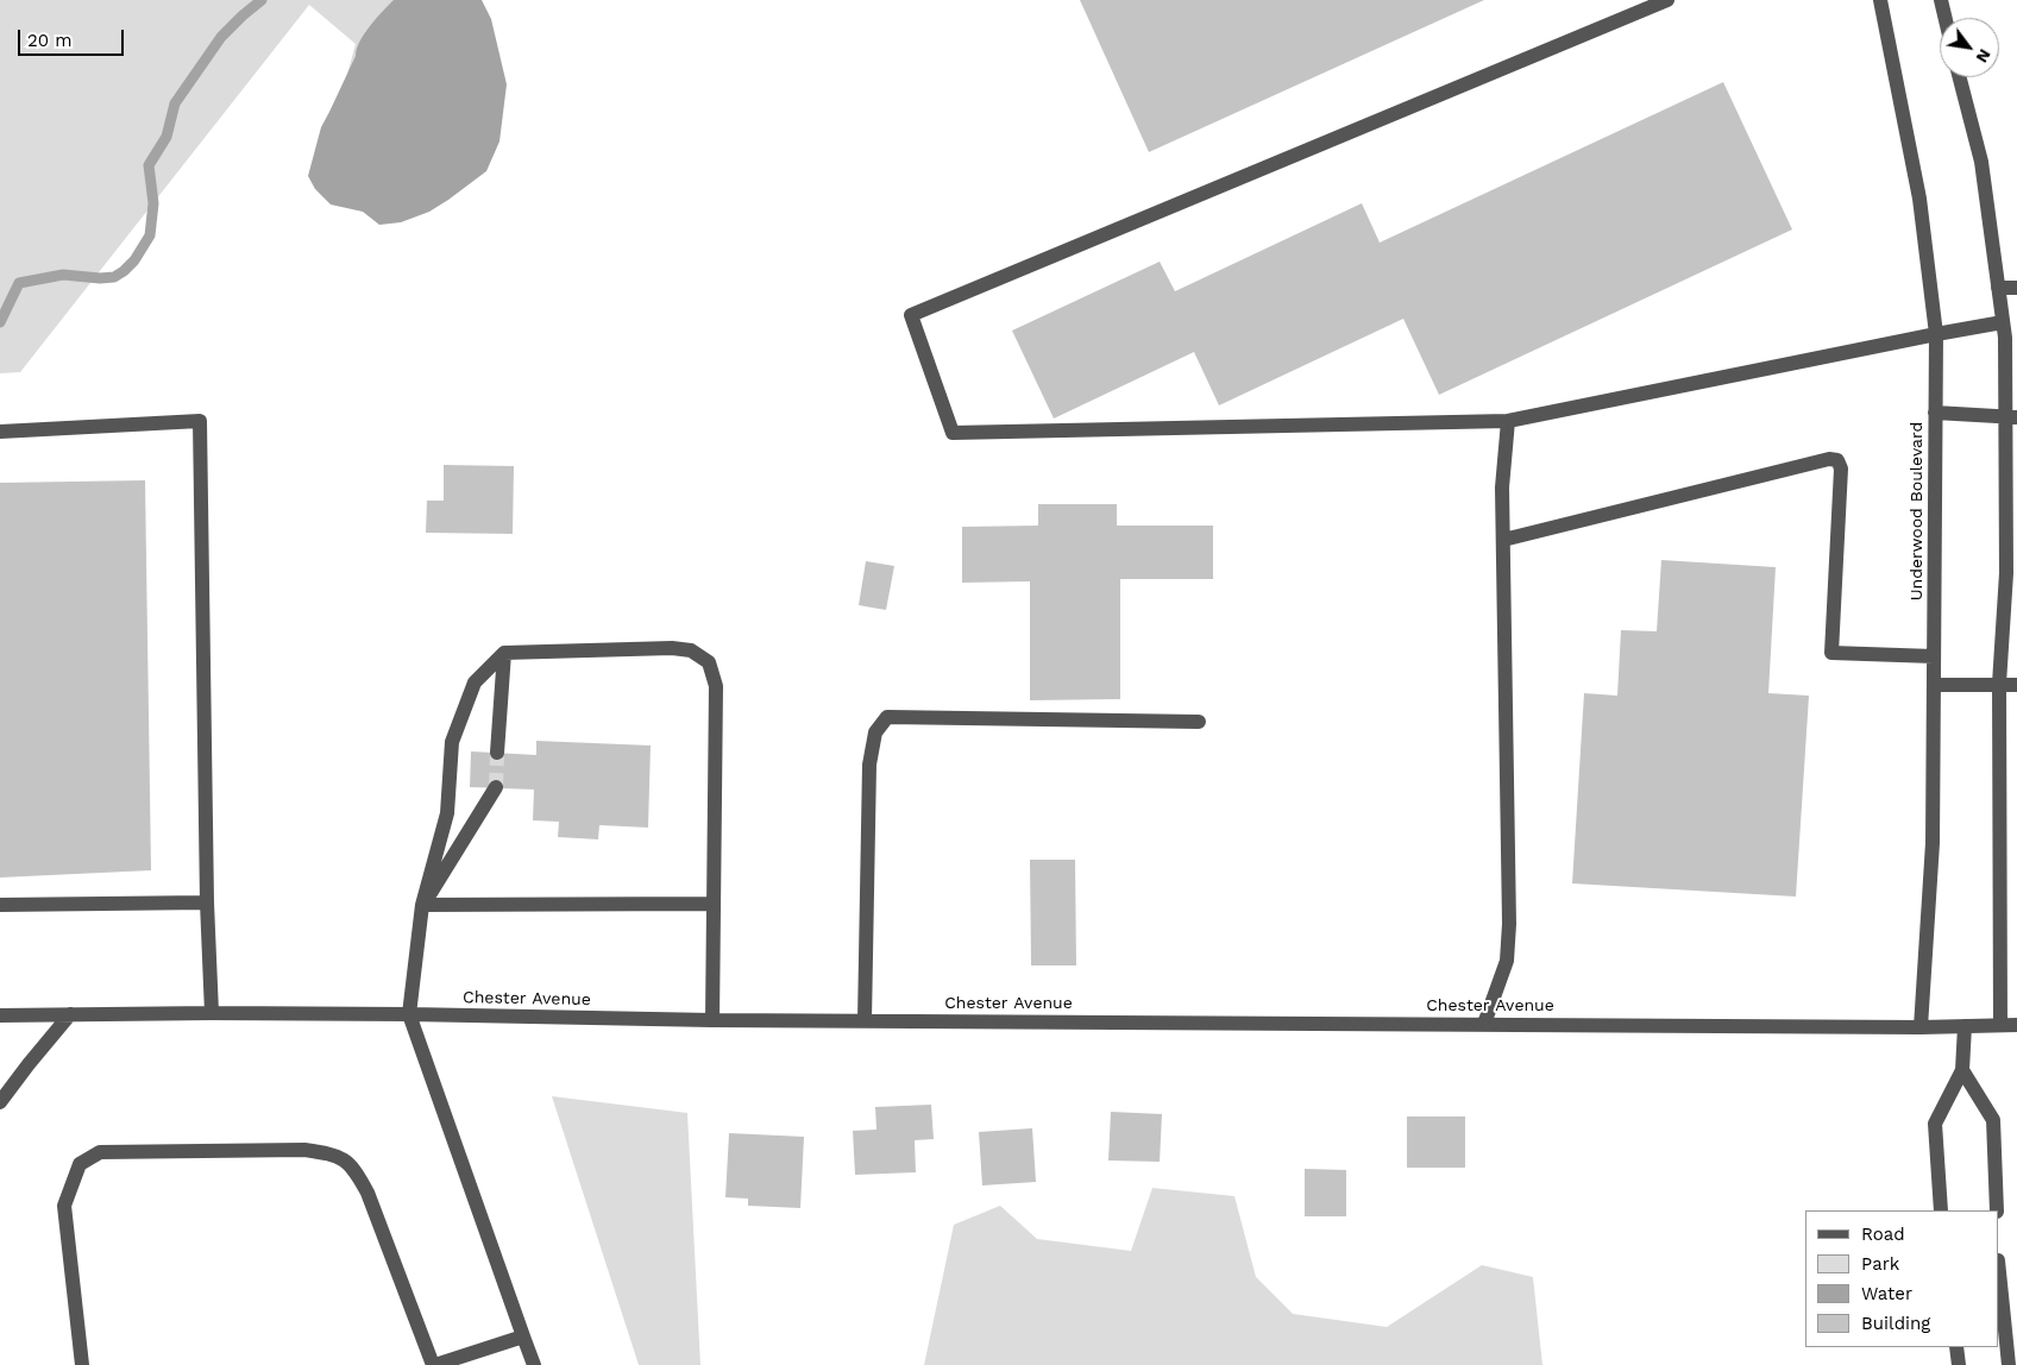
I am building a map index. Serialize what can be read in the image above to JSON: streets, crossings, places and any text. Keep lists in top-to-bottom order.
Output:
{
  "streets": {
    "street": ["Underwood Boulevard", "Chester Avenue"]
  },
  "crossings": [
    ["Underwood Boulevard", "Chester Avenue"]
  ],
  "legend": [
    "Road",
    "Park",
    "Water",
    "Building"
  ],
  "scale_bar": "20 m",
  "north": "bottom right"
}
